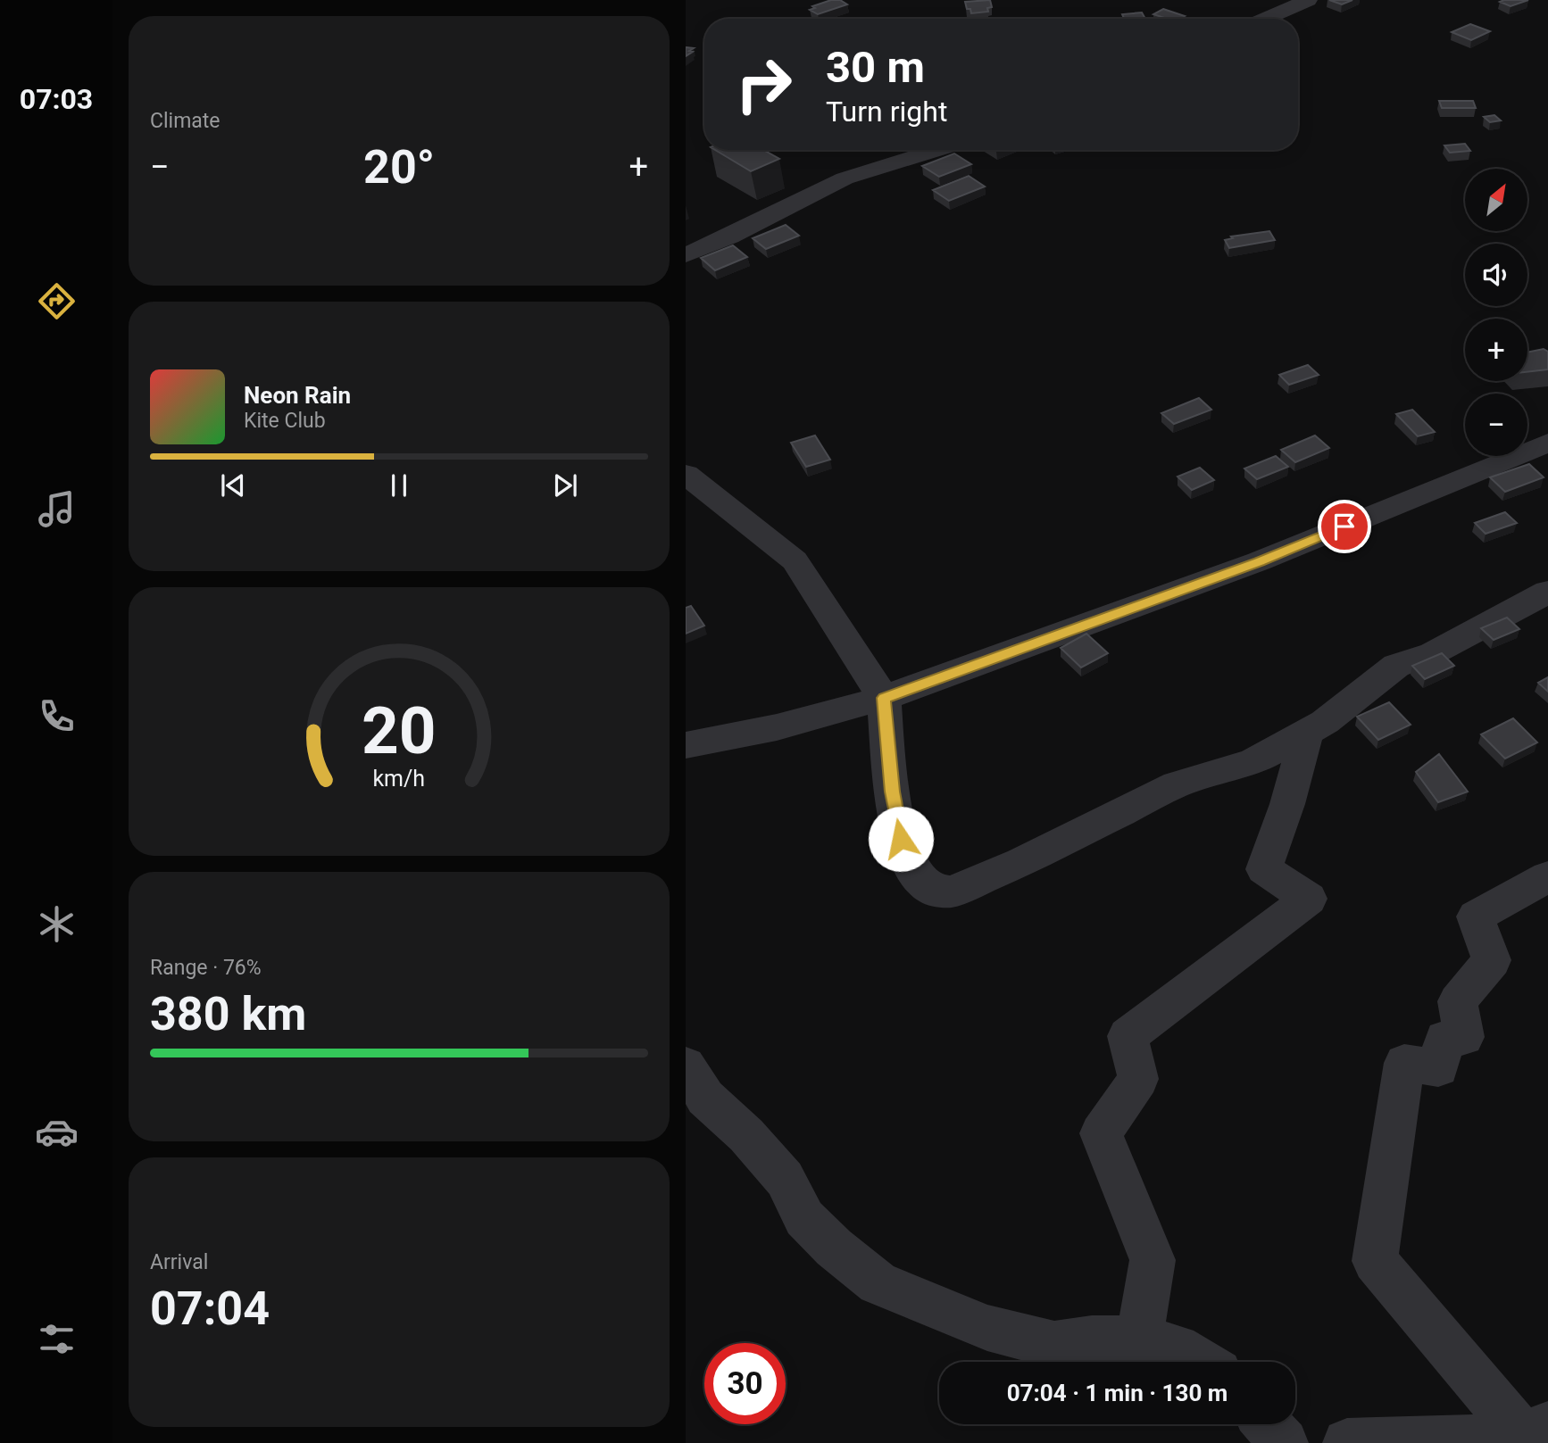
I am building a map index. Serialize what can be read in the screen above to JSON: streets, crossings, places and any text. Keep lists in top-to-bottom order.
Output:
{
  "north": "top right",
  "page": {
    "tabs": "07:03",
    "tile": [
      "Climate",
      ["Range · 76%", "380 km"],
      ["Arrival", "07:04"]
    ],
    "turn": ["30 m", "Turn right"],
    "heat": ["−", "20°", "+"],
    "map_buttons": ["+", "−"],
    "song": ["Neon Rain", "Kite Club"],
    "limit": "30",
    "trip": "07:04 · 1 min · 130 m",
    "gauge": ["20", "km/h"]
  }
}
